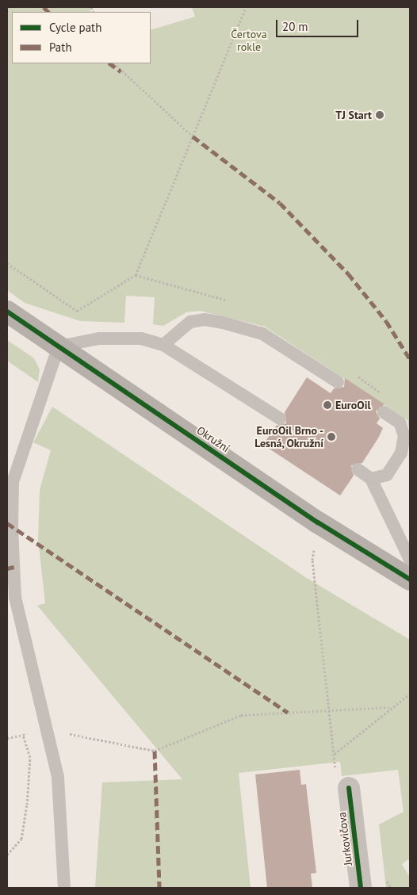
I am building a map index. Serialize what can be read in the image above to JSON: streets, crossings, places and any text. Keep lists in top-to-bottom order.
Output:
{
  "streets": {
    "street": ["Okružní", "Jurkovičova"]
  },
  "parks": ["Čertova rokle"],
  "places": ["TJ Start", "EuroOil", "EuroOil Brno - Lesná, Okružní"],
  "legend": ["Cycle path", "Path"],
  "scale_bar": "20 m"
}
